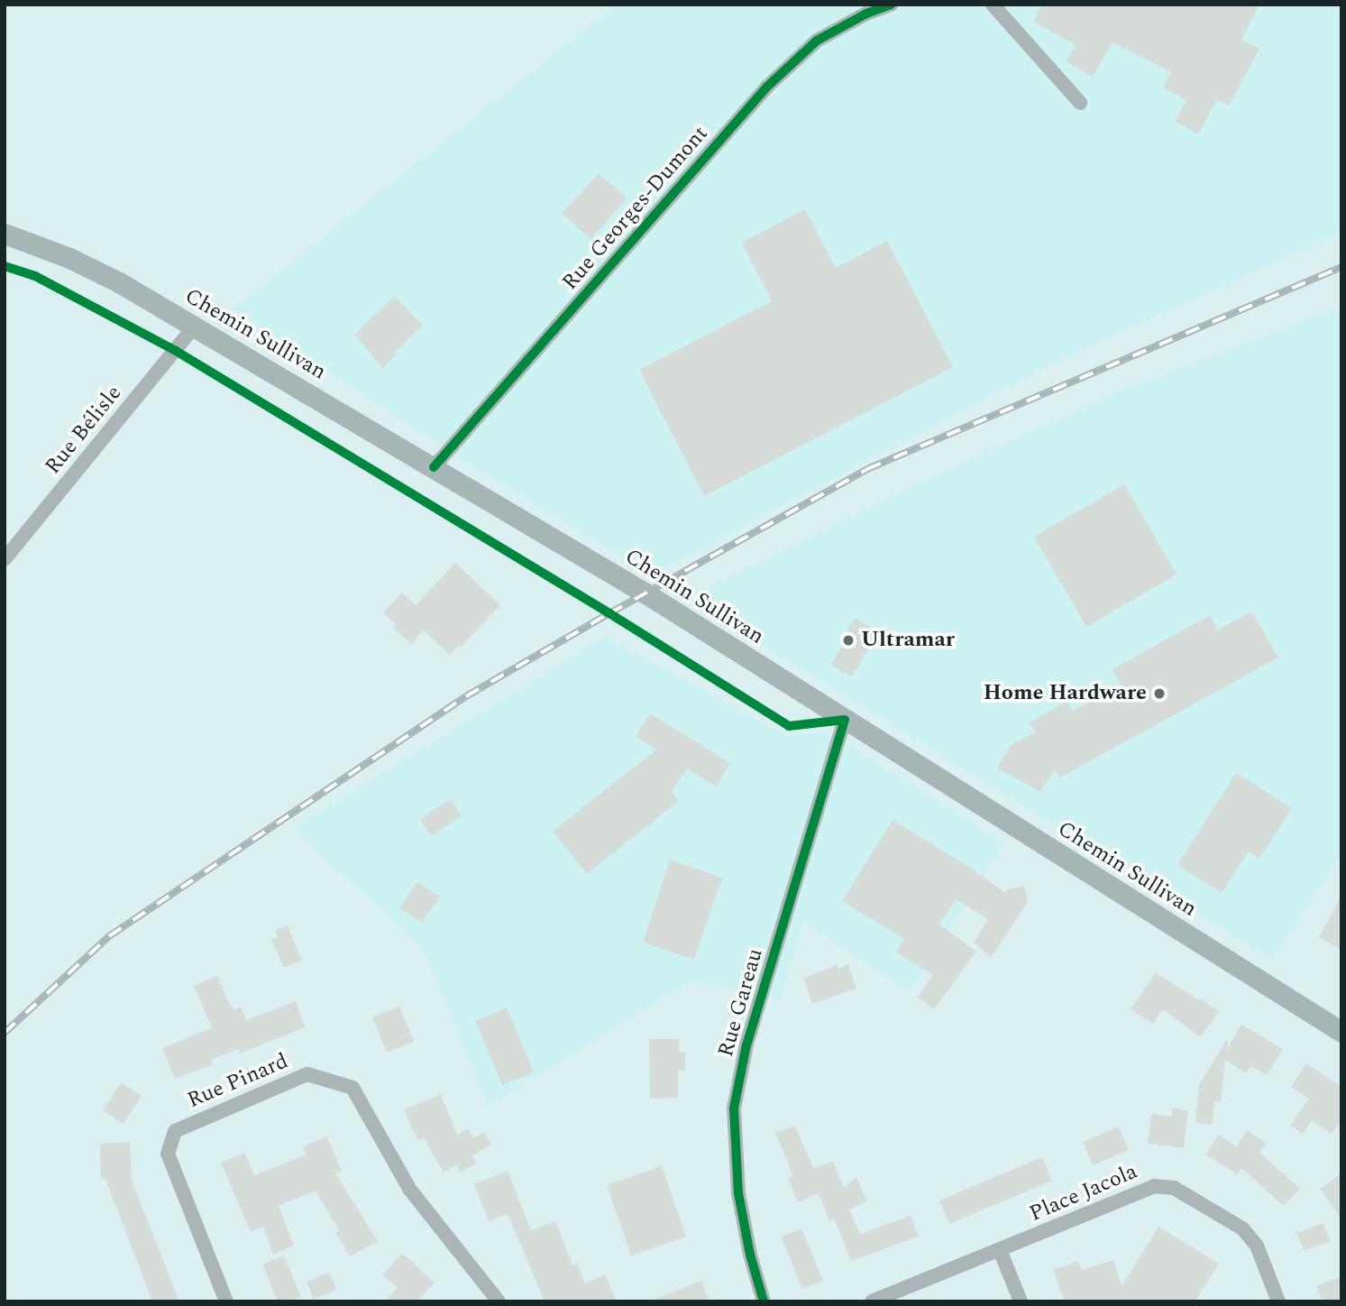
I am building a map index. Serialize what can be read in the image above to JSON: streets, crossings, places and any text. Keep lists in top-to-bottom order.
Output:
{
  "streets": {
    "main road": ["Chemin Sullivan"],
    "street": [
      "Rue Georges-Dumont",
      "Rue Bélisle",
      "Rue Gareau",
      "Rue Pinard",
      "Place Jacola"
    ]
  },
  "crossings": [
    ["Rue Georges-Dumont", "Chemin Sullivan"],
    ["Chemin Sullivan", "Rue Bélisle"],
    ["Chemin Sullivan", "Rue Gareau"]
  ],
  "places": ["Ultramar", "Home Hardware"]
}
